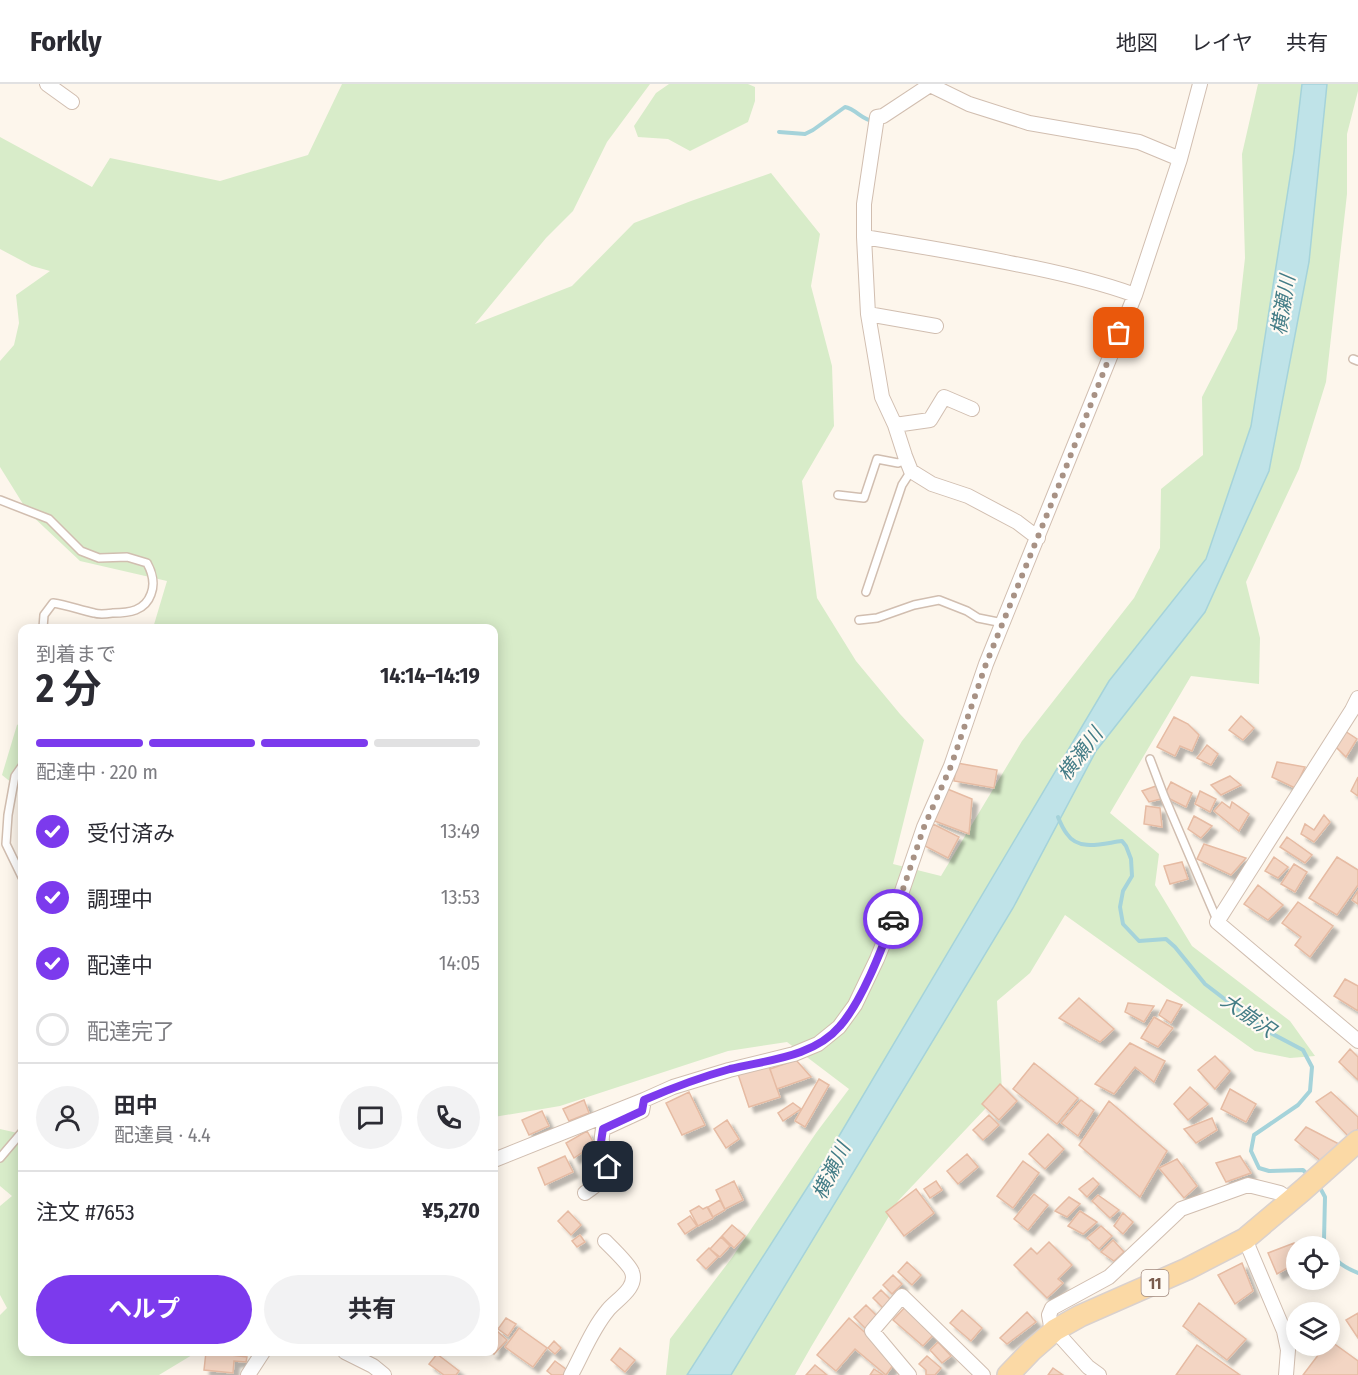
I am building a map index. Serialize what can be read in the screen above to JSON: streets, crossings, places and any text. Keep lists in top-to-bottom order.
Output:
{
  "streets": {
    "main road": ["11"]
  },
  "water": ["横瀬川", "大崩沢"],
  "page": {
    "header": "Forkly",
    "nav": ["地図", "レイヤ", "共有"],
    "heading": ["2 分", "到着まで", "14:14–14:19"],
    "panel": [
      "田中",
      "配達員 · 4.4",
      "注文 #7653",
      "¥5,270"
    ],
    "bar": "配達中 · 220 m",
    "list": [
      ["受付済み", "13:49"],
      ["調理中", "13:53"],
      ["配達中", "14:05"],
      "配達完了"
    ],
    "buttons": ["ヘルプ", "共有"]
  }
}
